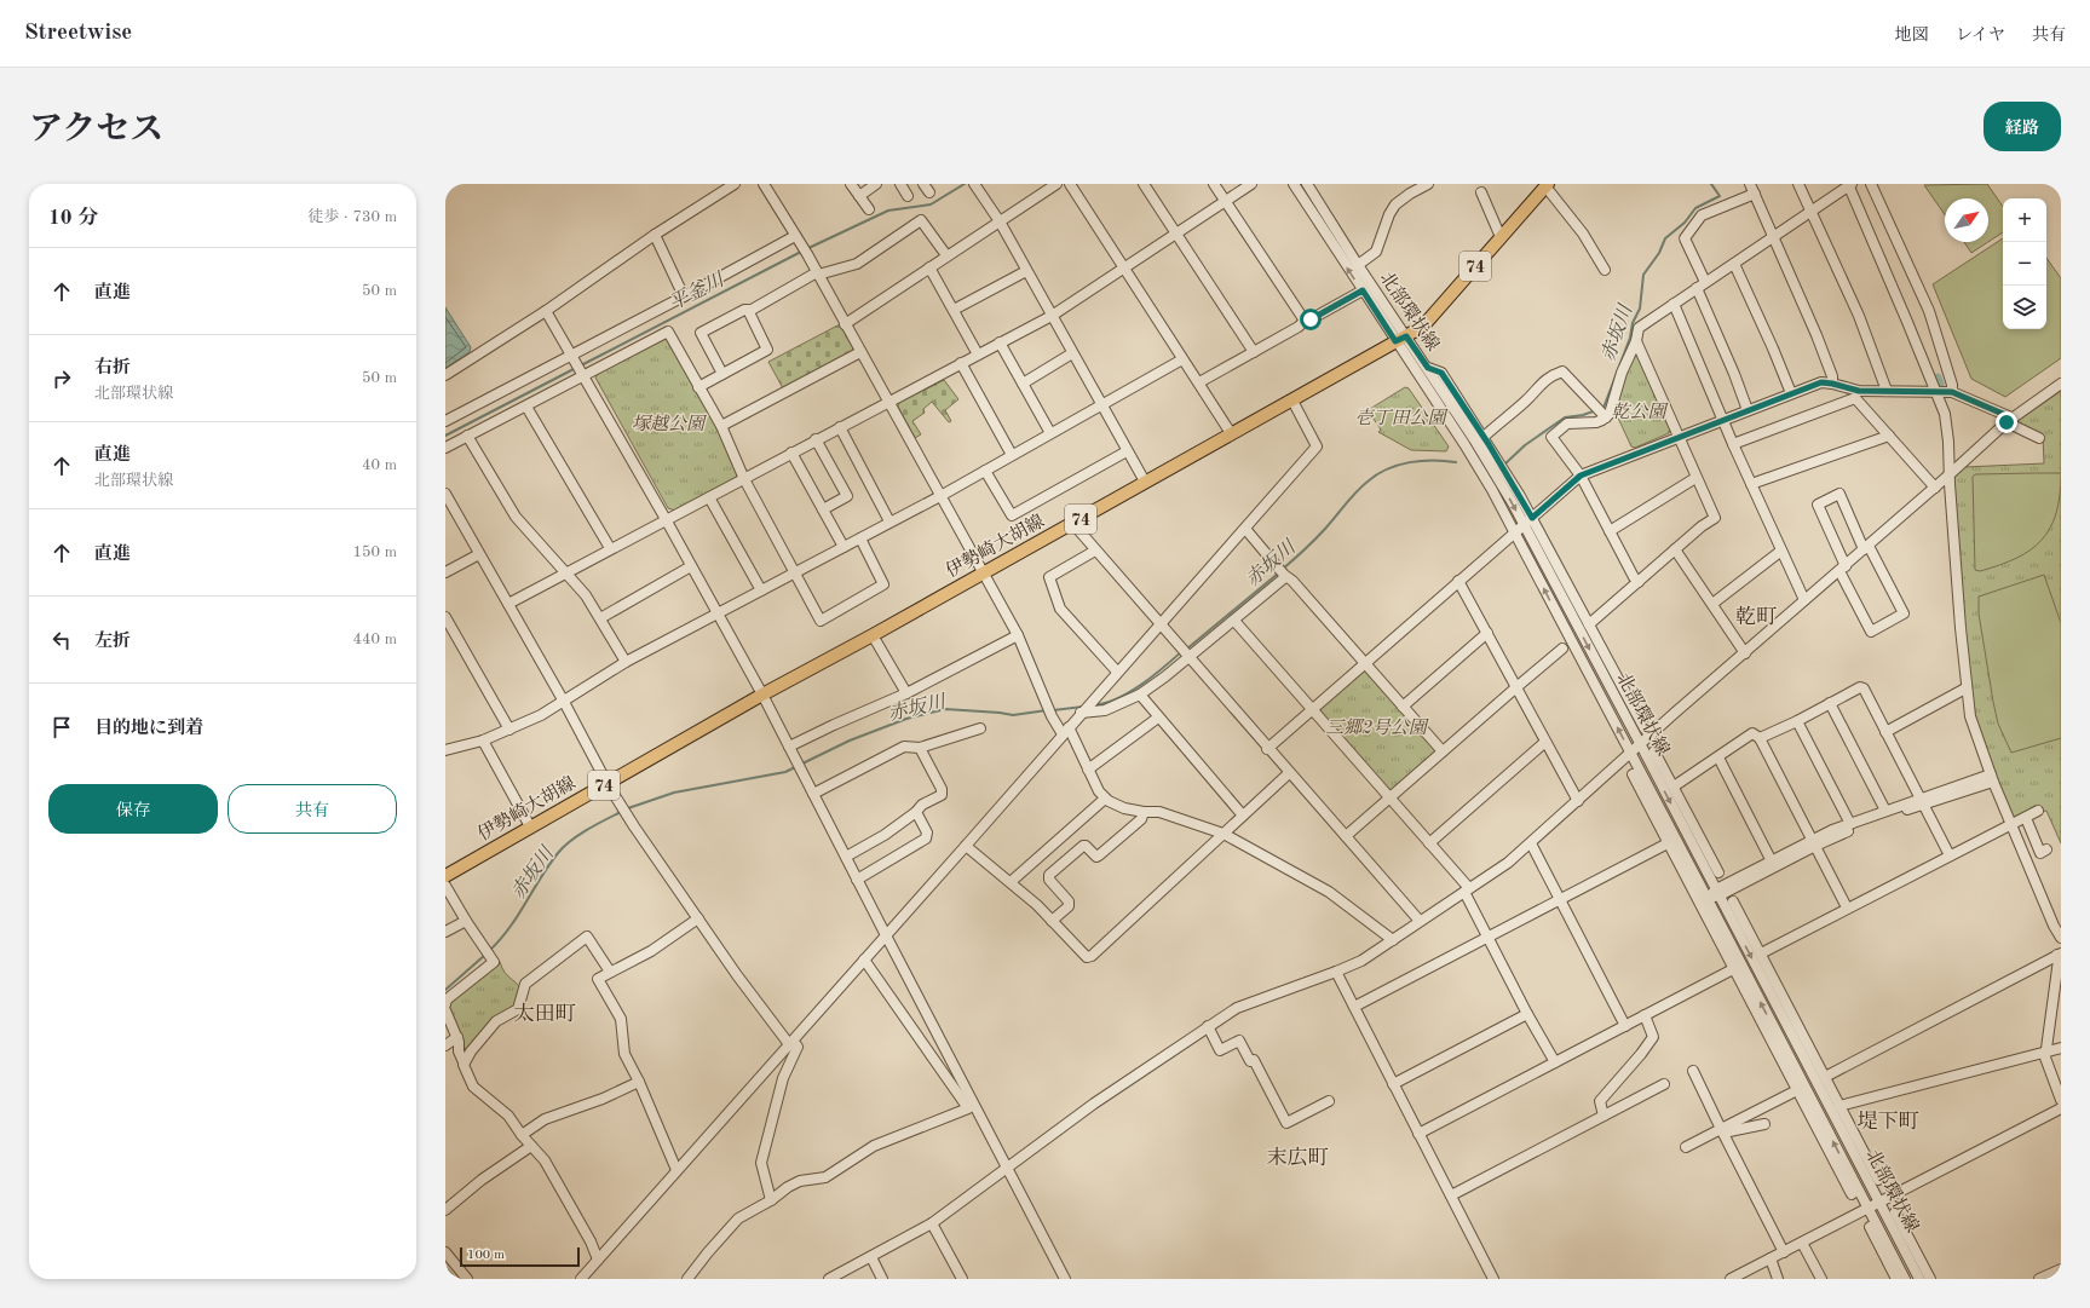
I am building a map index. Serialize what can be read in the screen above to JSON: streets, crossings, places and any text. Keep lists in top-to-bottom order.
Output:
{
  "streets": {
    "main road": ["74", "伊勢崎大胡線"],
    "street": ["北部環状線"]
  },
  "crossings": [
    ["北部環状線", "伊勢崎大胡線"]
  ],
  "districts": [
    "乾町",
    "太田町",
    "堤下町",
    "末広町"
  ],
  "water": ["平釜川", "赤坂川"],
  "parks": [
    "乾公園",
    "壱丁田公園",
    "塚越公園",
    "三郷2号公園"
  ],
  "scale_bar": "100 m",
  "north": "top right",
  "page": {
    "header": "Streetwise",
    "nav": ["地図", "レイヤ", "共有"],
    "title": "アクセス",
    "buttons": [
      "経路",
      ["保存", "共有"]
    ],
    "heading": ["10 分", "徒歩 · 730 m"],
    "map_buttons": ["+", "−"],
    "list": [
      ["直進", "50 m"],
      ["右折", "北部環状線", "50 m"],
      ["直進", "北部環状線", "40 m"],
      ["直進", "150 m"],
      ["左折", "440 m"],
      "目的地に到着"
    ],
    "scale": "100 m"
  }
}
